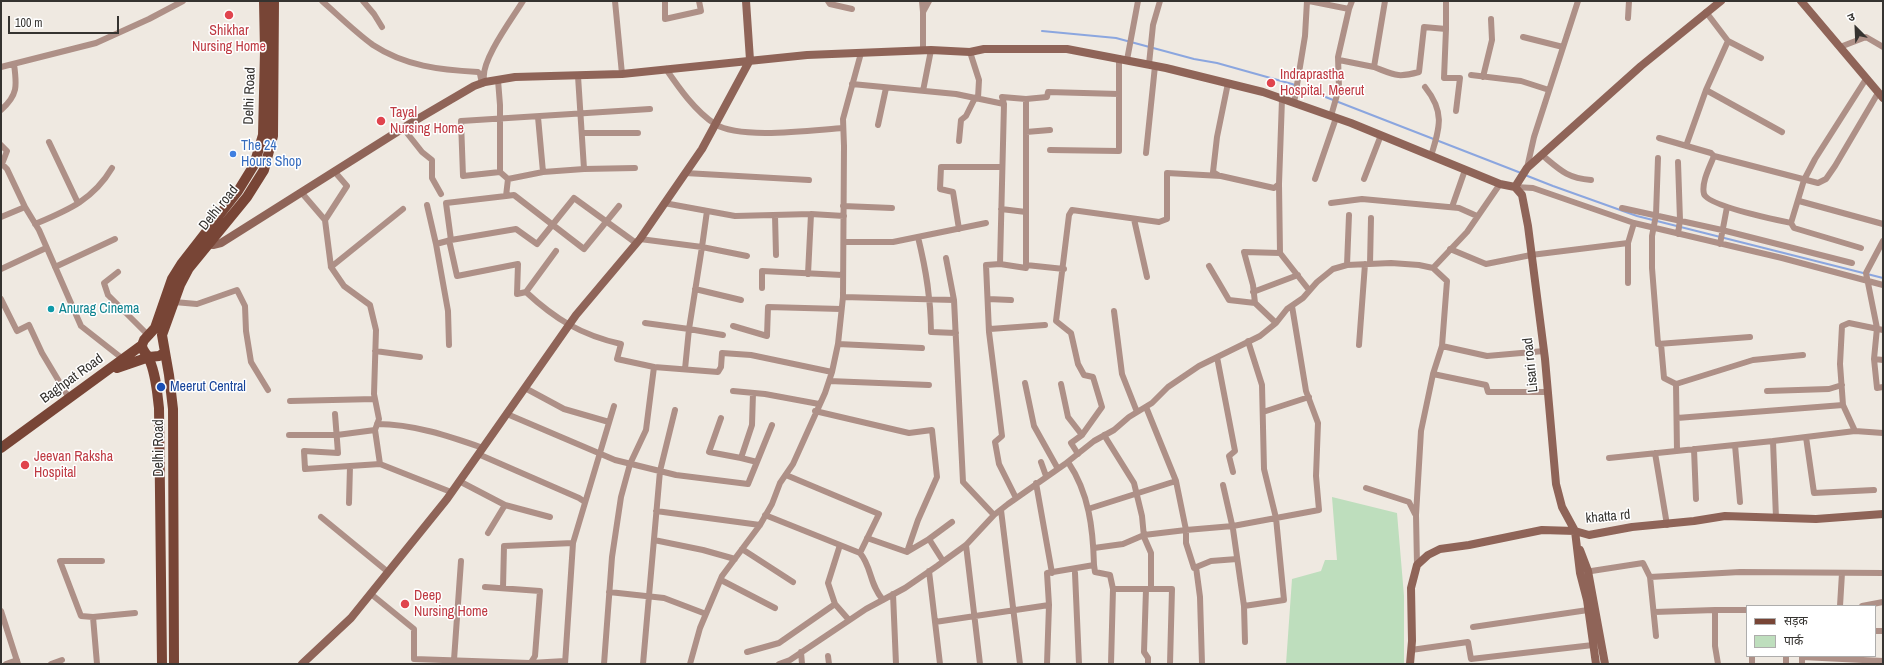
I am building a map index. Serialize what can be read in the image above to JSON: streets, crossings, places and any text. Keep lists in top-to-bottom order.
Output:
{
  "streets": {
    "main road": ["Delhi Road", "Delhi road", "Baghpat Road"],
    "street": ["Lisari road", "khatta rd"]
  },
  "crossings": [
    ["Delhi Road", "Delhi road"],
    ["Delhi Road", "Baghpat Road"],
    ["Lisari road", "khatta rd"]
  ],
  "places": [
    "Shikhar Nursing Home",
    "Indraprastha Hospital, Meerut",
    "Tayal Nursing Home",
    "The 24 Hours Shop",
    "Anurag Cinema",
    "Meerut Central",
    "Jeevan Raksha Hospital",
    "Deep Nursing Home"
  ],
  "legend": ["सड़क", "पार्क"],
  "scale_bar": "100 m",
  "north": "top left"
}
